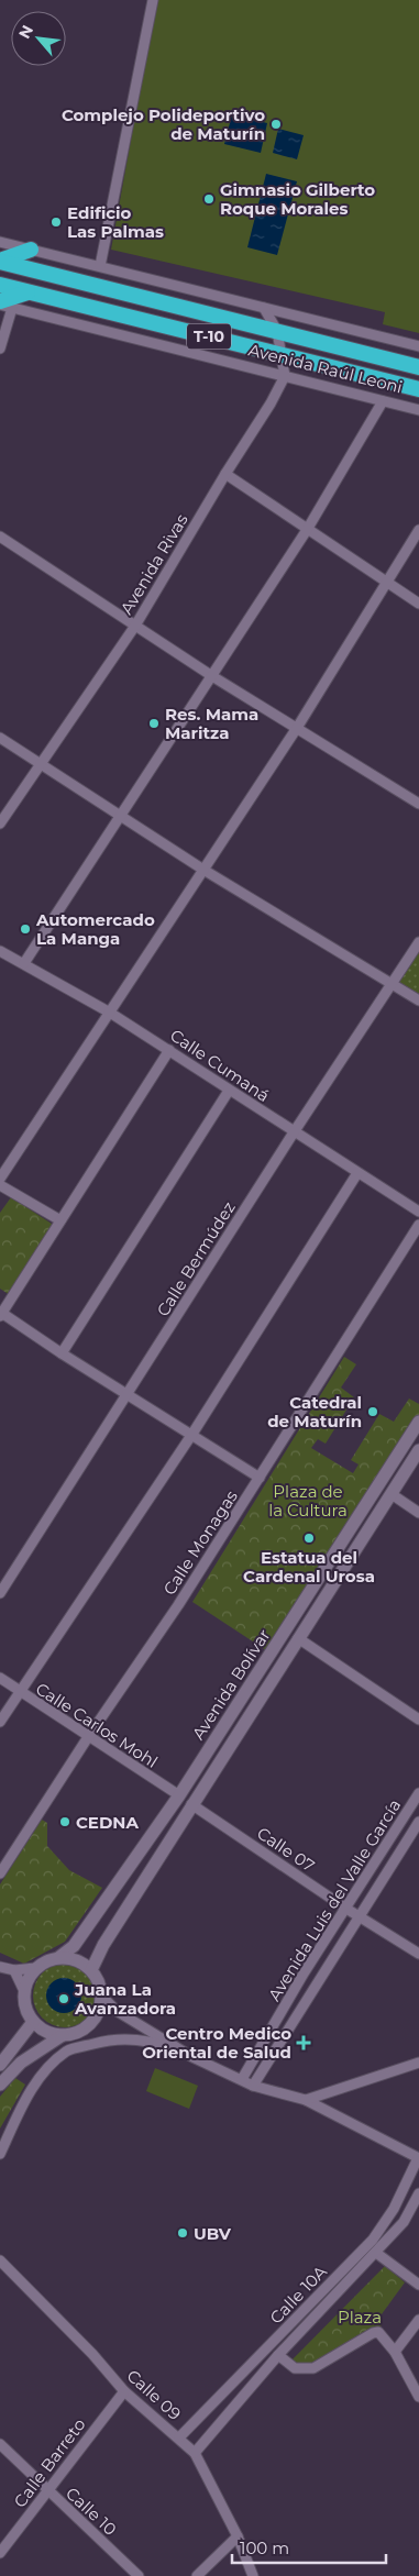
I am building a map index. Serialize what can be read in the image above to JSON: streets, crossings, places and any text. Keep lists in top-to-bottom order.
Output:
{
  "streets": {
    "highway": ["T-10", "Avenida Raúl Leoni"],
    "street": [
      "Avenida Rivas",
      "Calle Cumaná",
      "Calle Bermúdez",
      "Calle Monagas",
      "Avenida Bolívar",
      "Calle Carlos Mohl",
      "Calle 07",
      "Avenida Luis del Valle García",
      "Calle 10A",
      "Calle 09",
      "Calle Barreto",
      "Calle 10"
    ]
  },
  "crossings": [
    ["T-10", "Avenida Raúl Leoni"],
    ["Avenida Raúl Leoni", "Avenida Rivas"],
    ["Calle Cumaná", "Calle Bermúdez"],
    ["Calle Monagas", "Calle Carlos Mohl"],
    ["Avenida Bolívar", "Calle Carlos Mohl"],
    ["Avenida Bolívar", "Calle 07"],
    ["Calle 07", "Avenida Luis del Valle García"],
    ["Calle 10A", "Calle 09"],
    ["Calle 09", "Calle Barreto"],
    ["Calle Barreto", "Calle 10"]
  ],
  "parks": ["Plaza de la Cultura", "Plaza"],
  "places": {
    "other": [
      "Complejo Polideportivo de Maturín",
      "Gimnasio Gilberto Roque Morales",
      "Edificio Las Palmas",
      "Res. Mama Maritza",
      "Automercado La Manga",
      "Catedral de Maturín",
      "Estatua del Cardenal Urosa",
      "CEDNA",
      "Juana La Avanzadora",
      "UBV"
    ],
    "health": ["Centro Medico Oriental de Salud"]
  },
  "scale_bar": "100 m",
  "north": "top left"
}
